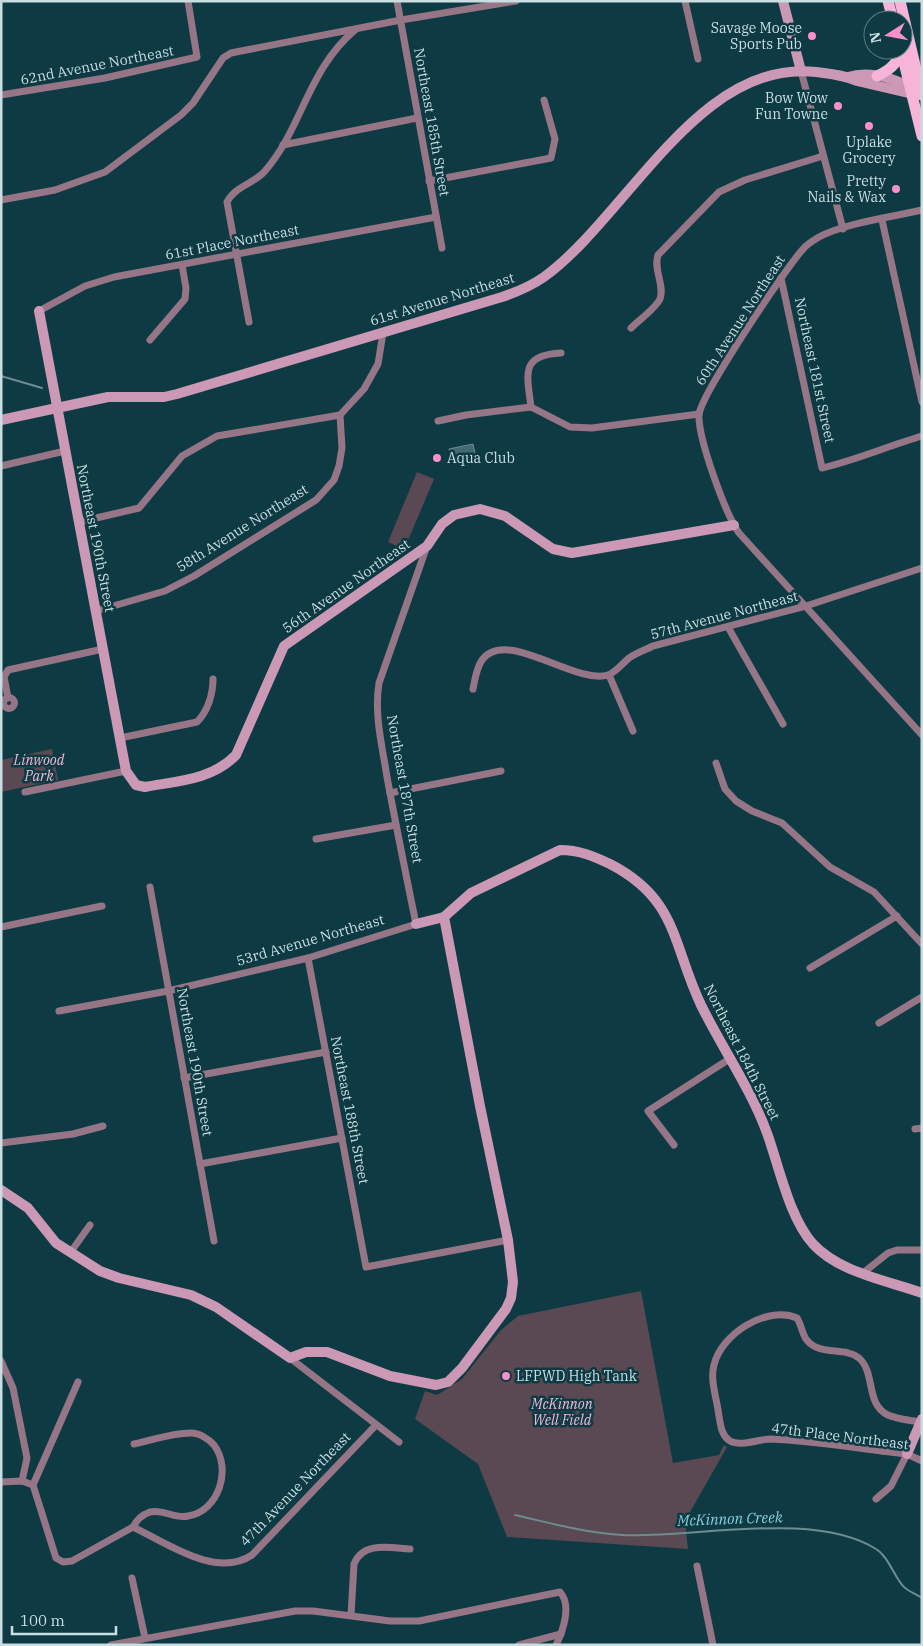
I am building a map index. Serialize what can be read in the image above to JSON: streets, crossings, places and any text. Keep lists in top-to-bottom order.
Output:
{
  "streets": {
    "street": [
      "62nd Avenue Northeast",
      "Northeast 185th Street",
      "61st Place Northeast",
      "61st Avenue Northeast",
      "60th Avenue Northeast",
      "Northeast 181st Street",
      "58th Avenue Northeast",
      "Northeast 190th Street",
      "56th Avenue Northeast",
      "57th Avenue Northeast",
      "Northeast 187th Street",
      "53rd Avenue Northeast",
      "Northeast 184th Street",
      "Northeast 188th Street",
      "47th Place Northeast",
      "47th Avenue Northeast"
    ]
  },
  "crossings": [
    ["Northeast 185th Street", "61st Place Northeast"],
    ["61st Place Northeast", "Northeast 190th Street"],
    ["61st Avenue Northeast", "Northeast 190th Street"],
    ["60th Avenue Northeast", "Northeast 181st Street"],
    ["58th Avenue Northeast", "Northeast 190th Street"],
    ["Northeast 190th Street", "56th Avenue Northeast"],
    ["Northeast 190th Street", "53rd Avenue Northeast"],
    ["56th Avenue Northeast", "Northeast 187th Street"],
    ["Northeast 187th Street", "53rd Avenue Northeast"],
    ["53rd Avenue Northeast", "Northeast 184th Street"],
    ["53rd Avenue Northeast", "Northeast 188th Street"]
  ],
  "water": ["McKinnon Creek"],
  "parks": ["Linwood Park", "McKinnon Well Field"],
  "places": [
    "Savage Moose Sports Pub",
    "Bow Wow Fun Towne",
    "Uplake Grocery",
    "Pretty Nails & Wax",
    "Aqua Club",
    "LFPWD High Tank"
  ],
  "scale_bar": "100 m",
  "north": "left"
}
